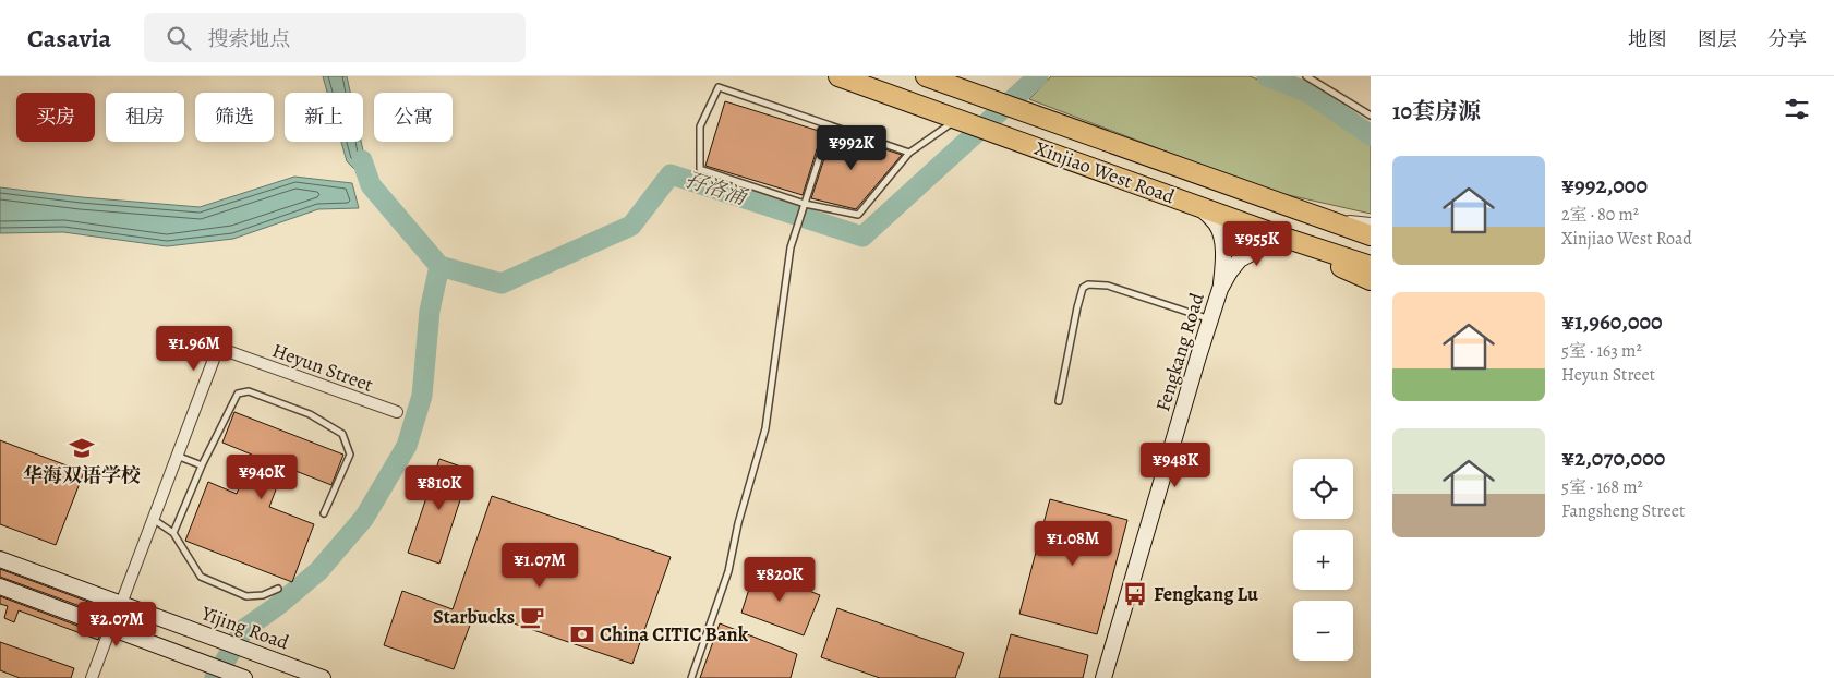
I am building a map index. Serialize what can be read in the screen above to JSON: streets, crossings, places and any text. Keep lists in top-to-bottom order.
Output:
{
  "streets": {
    "highway": ["Xinjiao West Road"],
    "main road": ["Fengkang Road", "Yijing Road"],
    "street": ["Heyun Street"]
  },
  "crossings": [
    ["Heyun Street", "Yijing Road"]
  ],
  "water": ["孖洛涌"],
  "places": {
    "school or university": ["华海双语学校"],
    "bus stop": ["Fengkang Lu"],
    "cafe": ["Starbucks"],
    "bank": ["China CITIC Bank"]
  },
  "page": {
    "header": "Casavia",
    "search": "搜索地点",
    "nav": ["地图", "图层", "分享"],
    "heading": "10套房源",
    "chip": [
      "买房",
      "租房",
      "筛选",
      "新上",
      "公寓"
    ],
    "price": [
      "¥992K",
      "¥955K",
      "¥1.96M",
      "¥948K",
      "¥940K",
      "¥810K",
      "¥1.08M",
      "¥1.07M",
      "¥820K",
      "¥2.07M"
    ],
    "list": [
      {
        "name": "¥992,000",
        "note": "2室 · 80 m² · Xinjiao West Road"
      },
      {
        "name": "¥1,960,000",
        "note": "5室 · 163 m² · Heyun Street"
      },
      {
        "name": "¥2,070,000",
        "note": "5室 · 168 m² · Fangsheng Street"
      }
    ],
    "map_buttons": ["+", "−"]
  }
}
